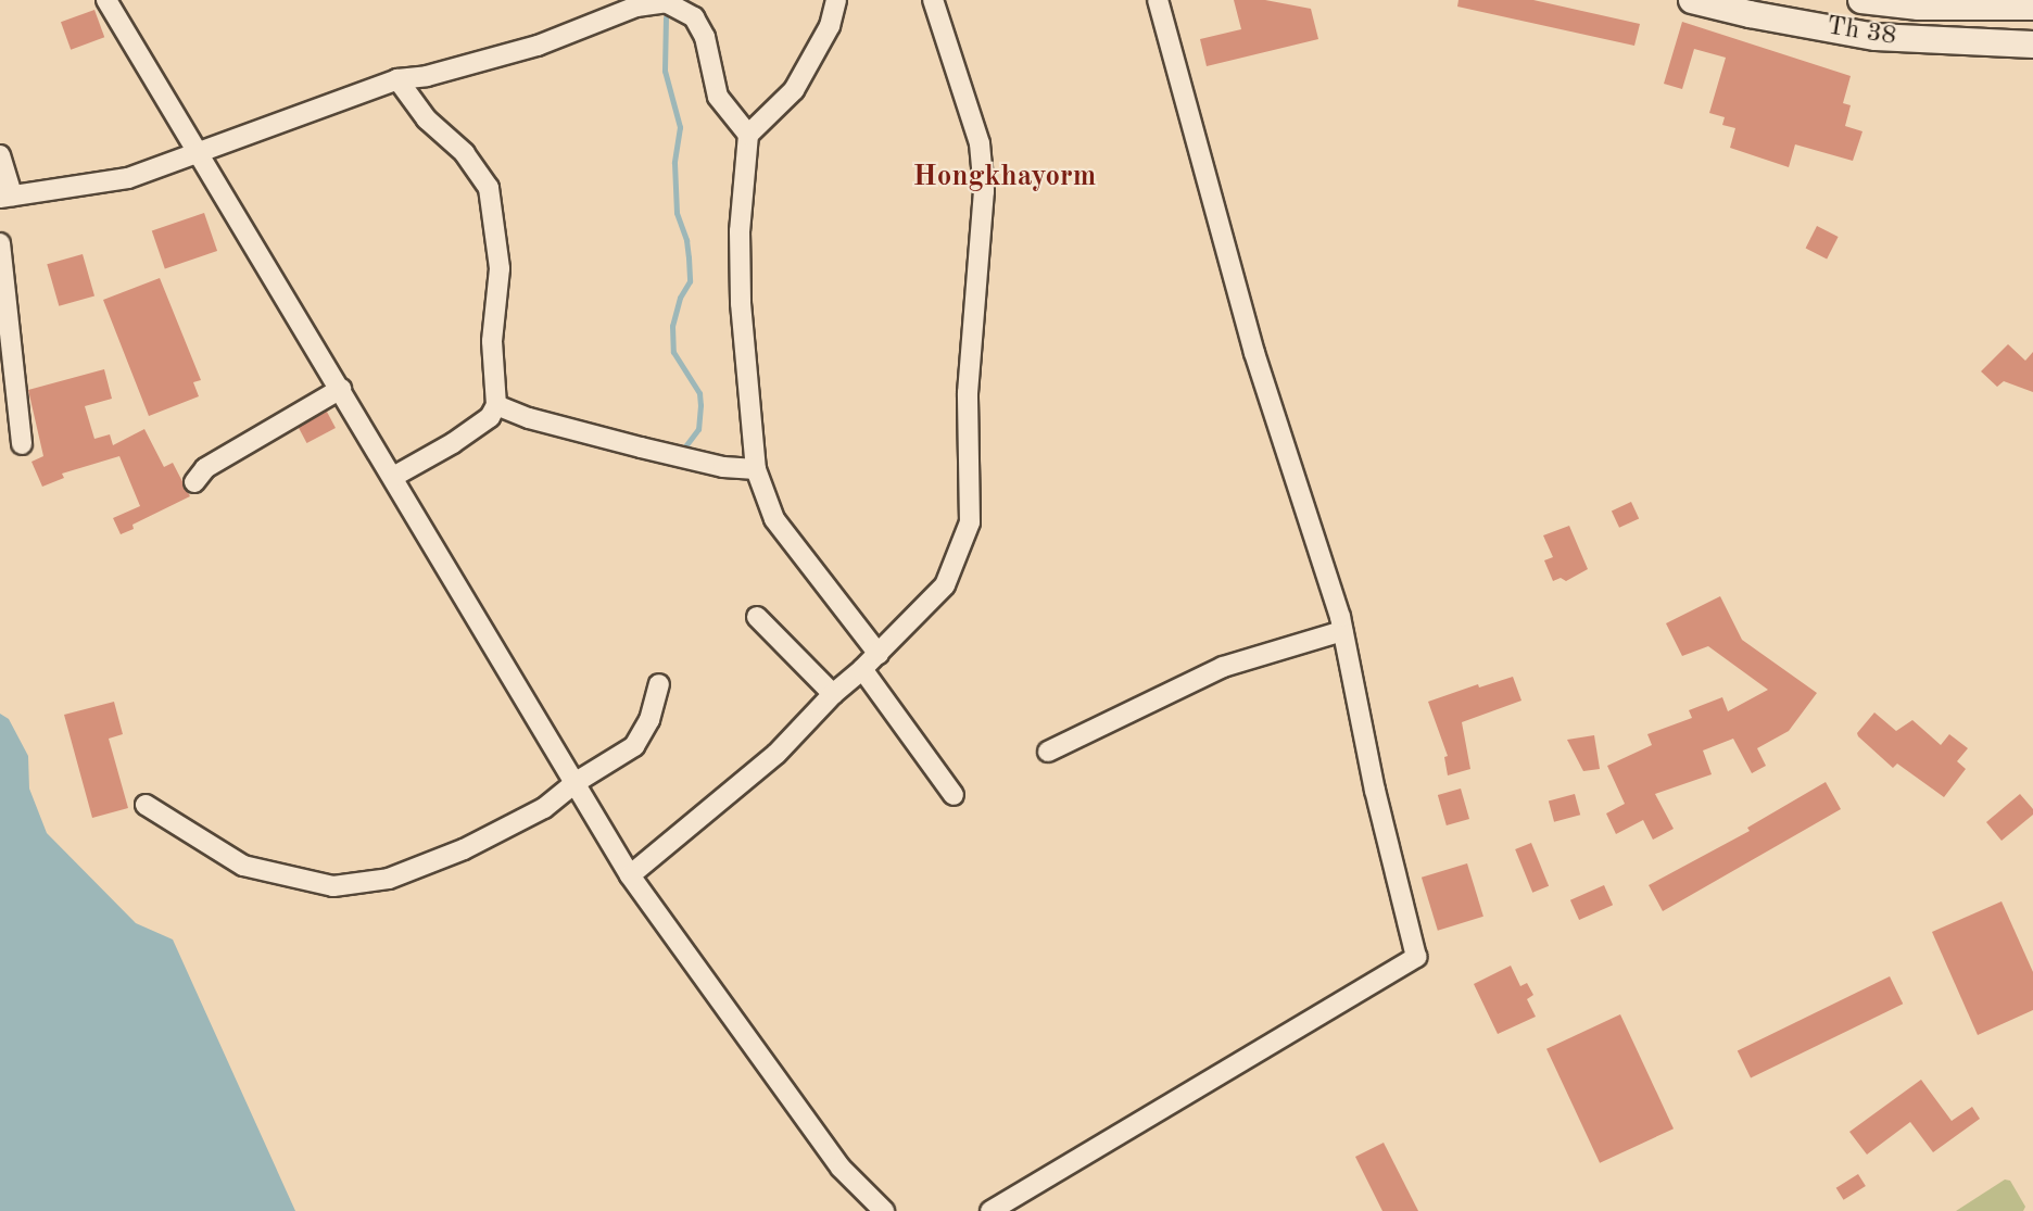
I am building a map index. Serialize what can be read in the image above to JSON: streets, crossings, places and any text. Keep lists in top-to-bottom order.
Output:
{
  "streets": {
    "street": ["Th 38"]
  },
  "districts": ["Hongkhayorm"]
}
